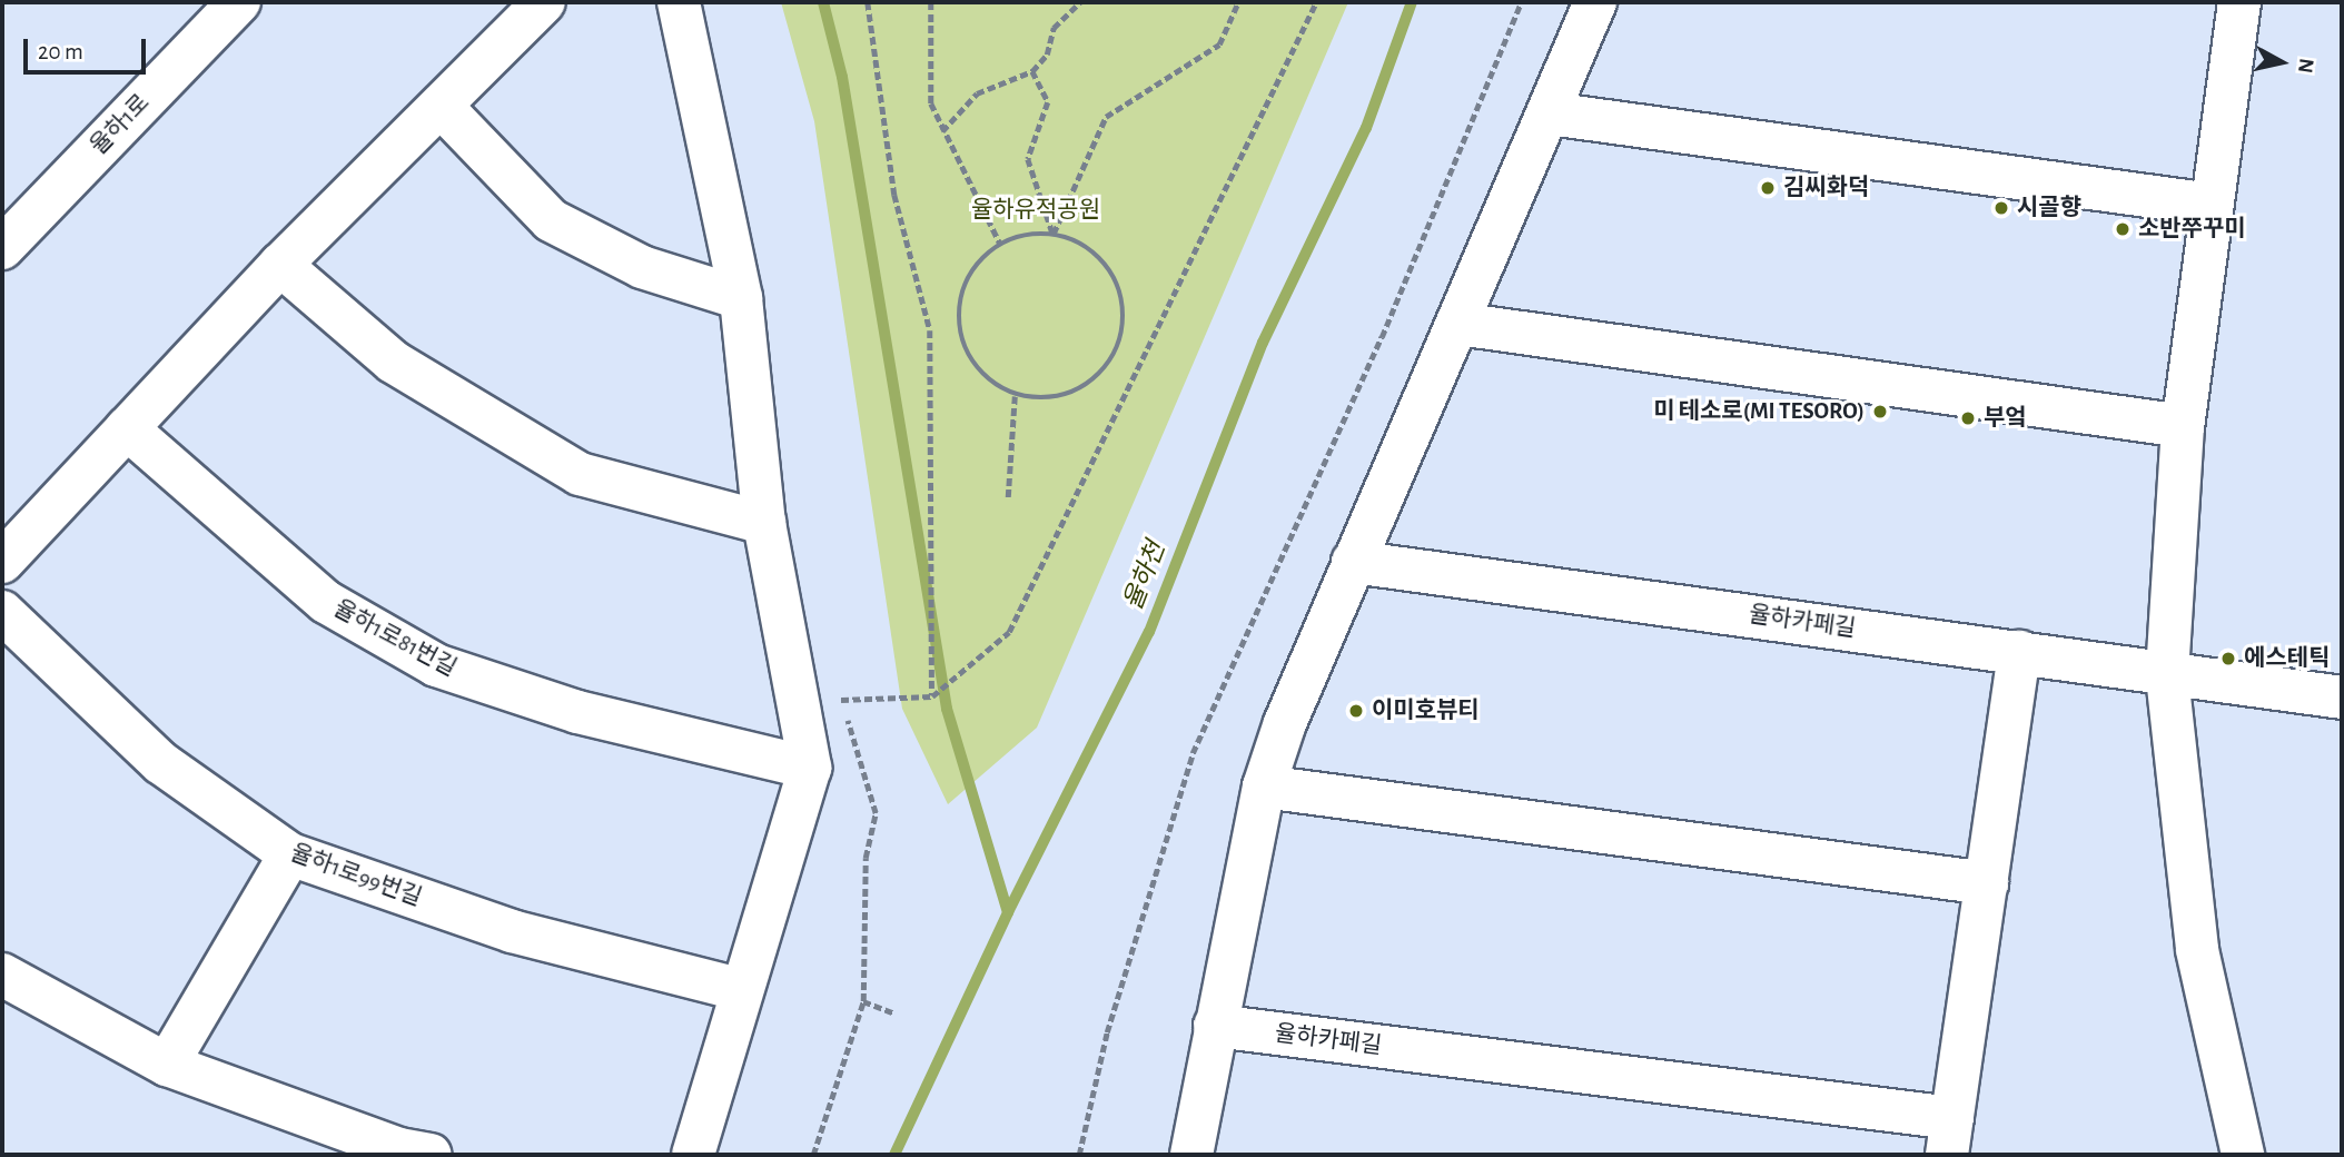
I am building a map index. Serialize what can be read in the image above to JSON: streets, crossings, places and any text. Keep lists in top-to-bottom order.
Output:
{
  "streets": {
    "street": [
      "율하1로",
      "율하카페길",
      "율하1로81번길",
      "율하1로99번길"
    ]
  },
  "water": ["율하천"],
  "parks": ["율하유적공원"],
  "places": [
    "김씨화덕",
    "시골향",
    "소반쭈꾸미",
    "미 테소로(MI TESORO)",
    "부엌",
    "에스테틱",
    "이미호뷰티"
  ],
  "scale_bar": "20 m",
  "north": "right"
}
